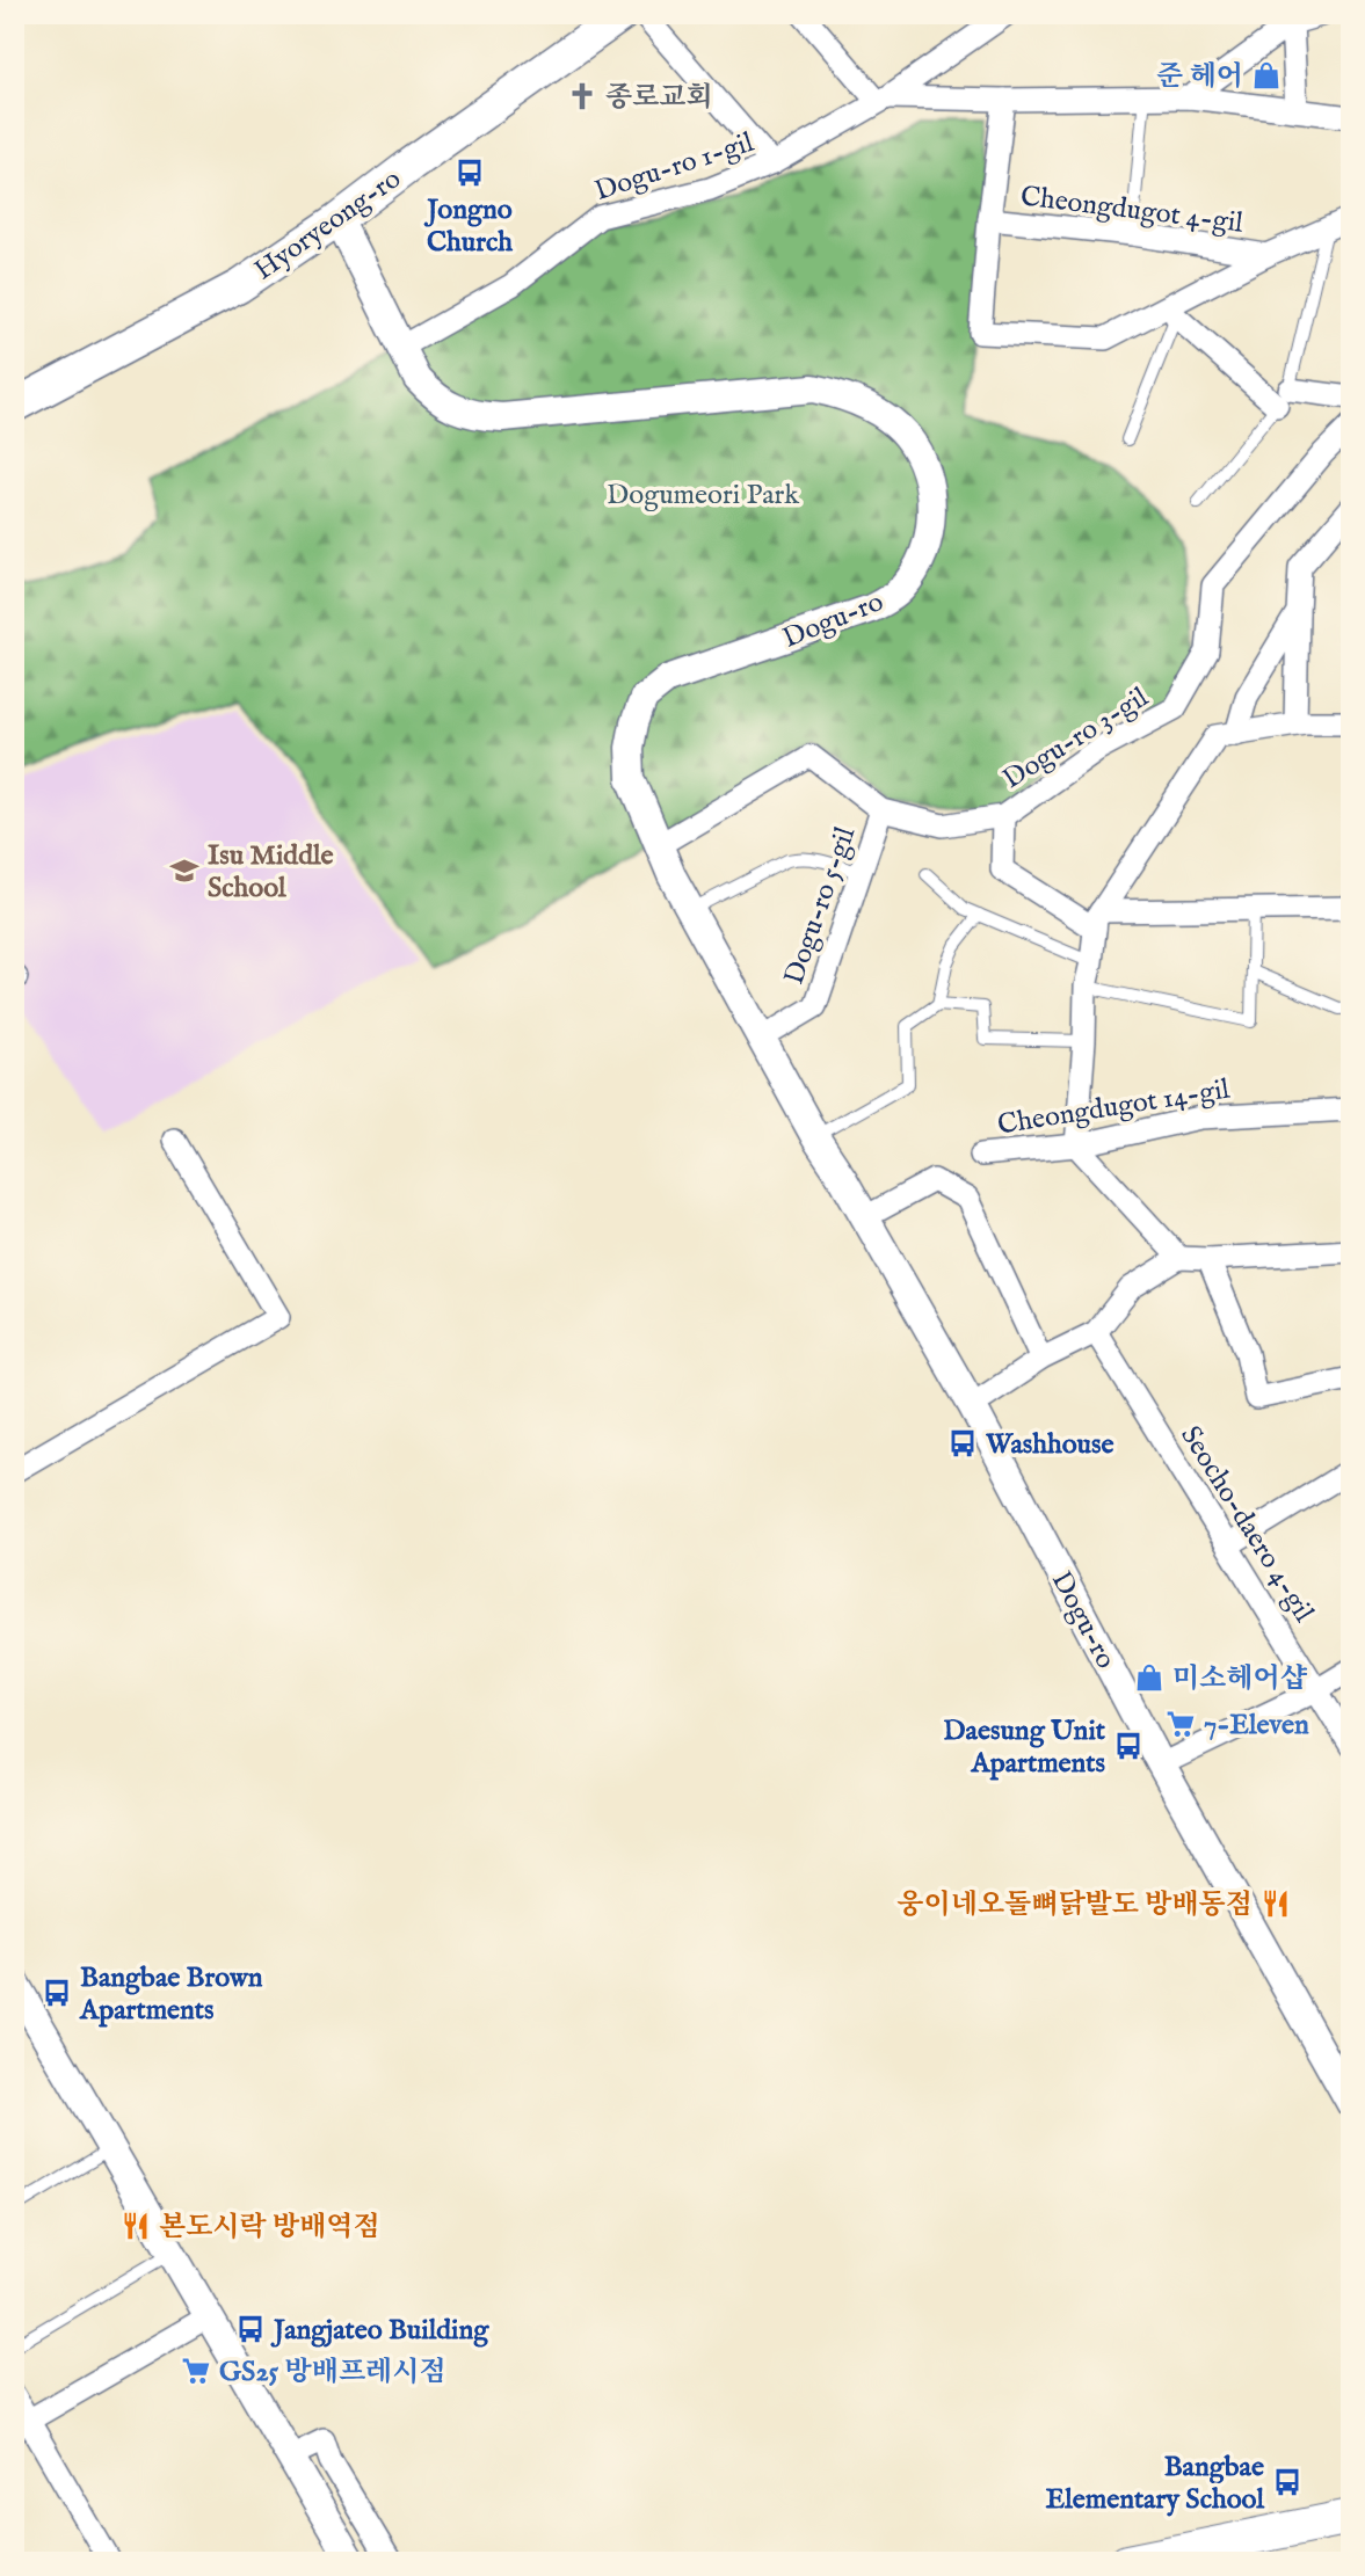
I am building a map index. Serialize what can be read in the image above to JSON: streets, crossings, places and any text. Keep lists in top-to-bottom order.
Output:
{
  "streets": {
    "main road": ["Hyoryeong-ro"],
    "street": [
      "Dogu-ro 1-gil",
      "Cheongdugot 4-gil",
      "Dogu-ro",
      "Dogu-ro 3-gil",
      "Dogu-ro 5-gil",
      "Cheongdugot 14-gil",
      "Seocho-daero 4-gil"
    ]
  },
  "crossings": [
    ["Dogu-ro 1-gil", "Dogu-ro"],
    ["Hyoryeong-ro", "Dogu-ro"],
    ["Dogu-ro", "Dogu-ro 3-gil"],
    ["Dogu-ro", "Dogu-ro 5-gil"],
    ["Dogu-ro 3-gil", "Dogu-ro 5-gil"]
  ],
  "parks": ["Dogumeori Park"],
  "places": {
    "shop": ["준 헤어", "미소헤어샵"],
    "church": ["종로교회"],
    "bus stop": [
      "Jongno Church",
      "Washhouse",
      "Daesung Unit Apartments",
      "Bangbae Brown Apartments",
      "Jangjateo Building",
      "Bangbae Elementary School"
    ],
    "school or university": ["Isu Middle School"],
    "supermarket": ["7-Eleven", "GS25 방배프레시점"],
    "restaurant": ["웅이네오돌뼈닭발도 방배동점", "본도시락 방배역점"]
  }
}
